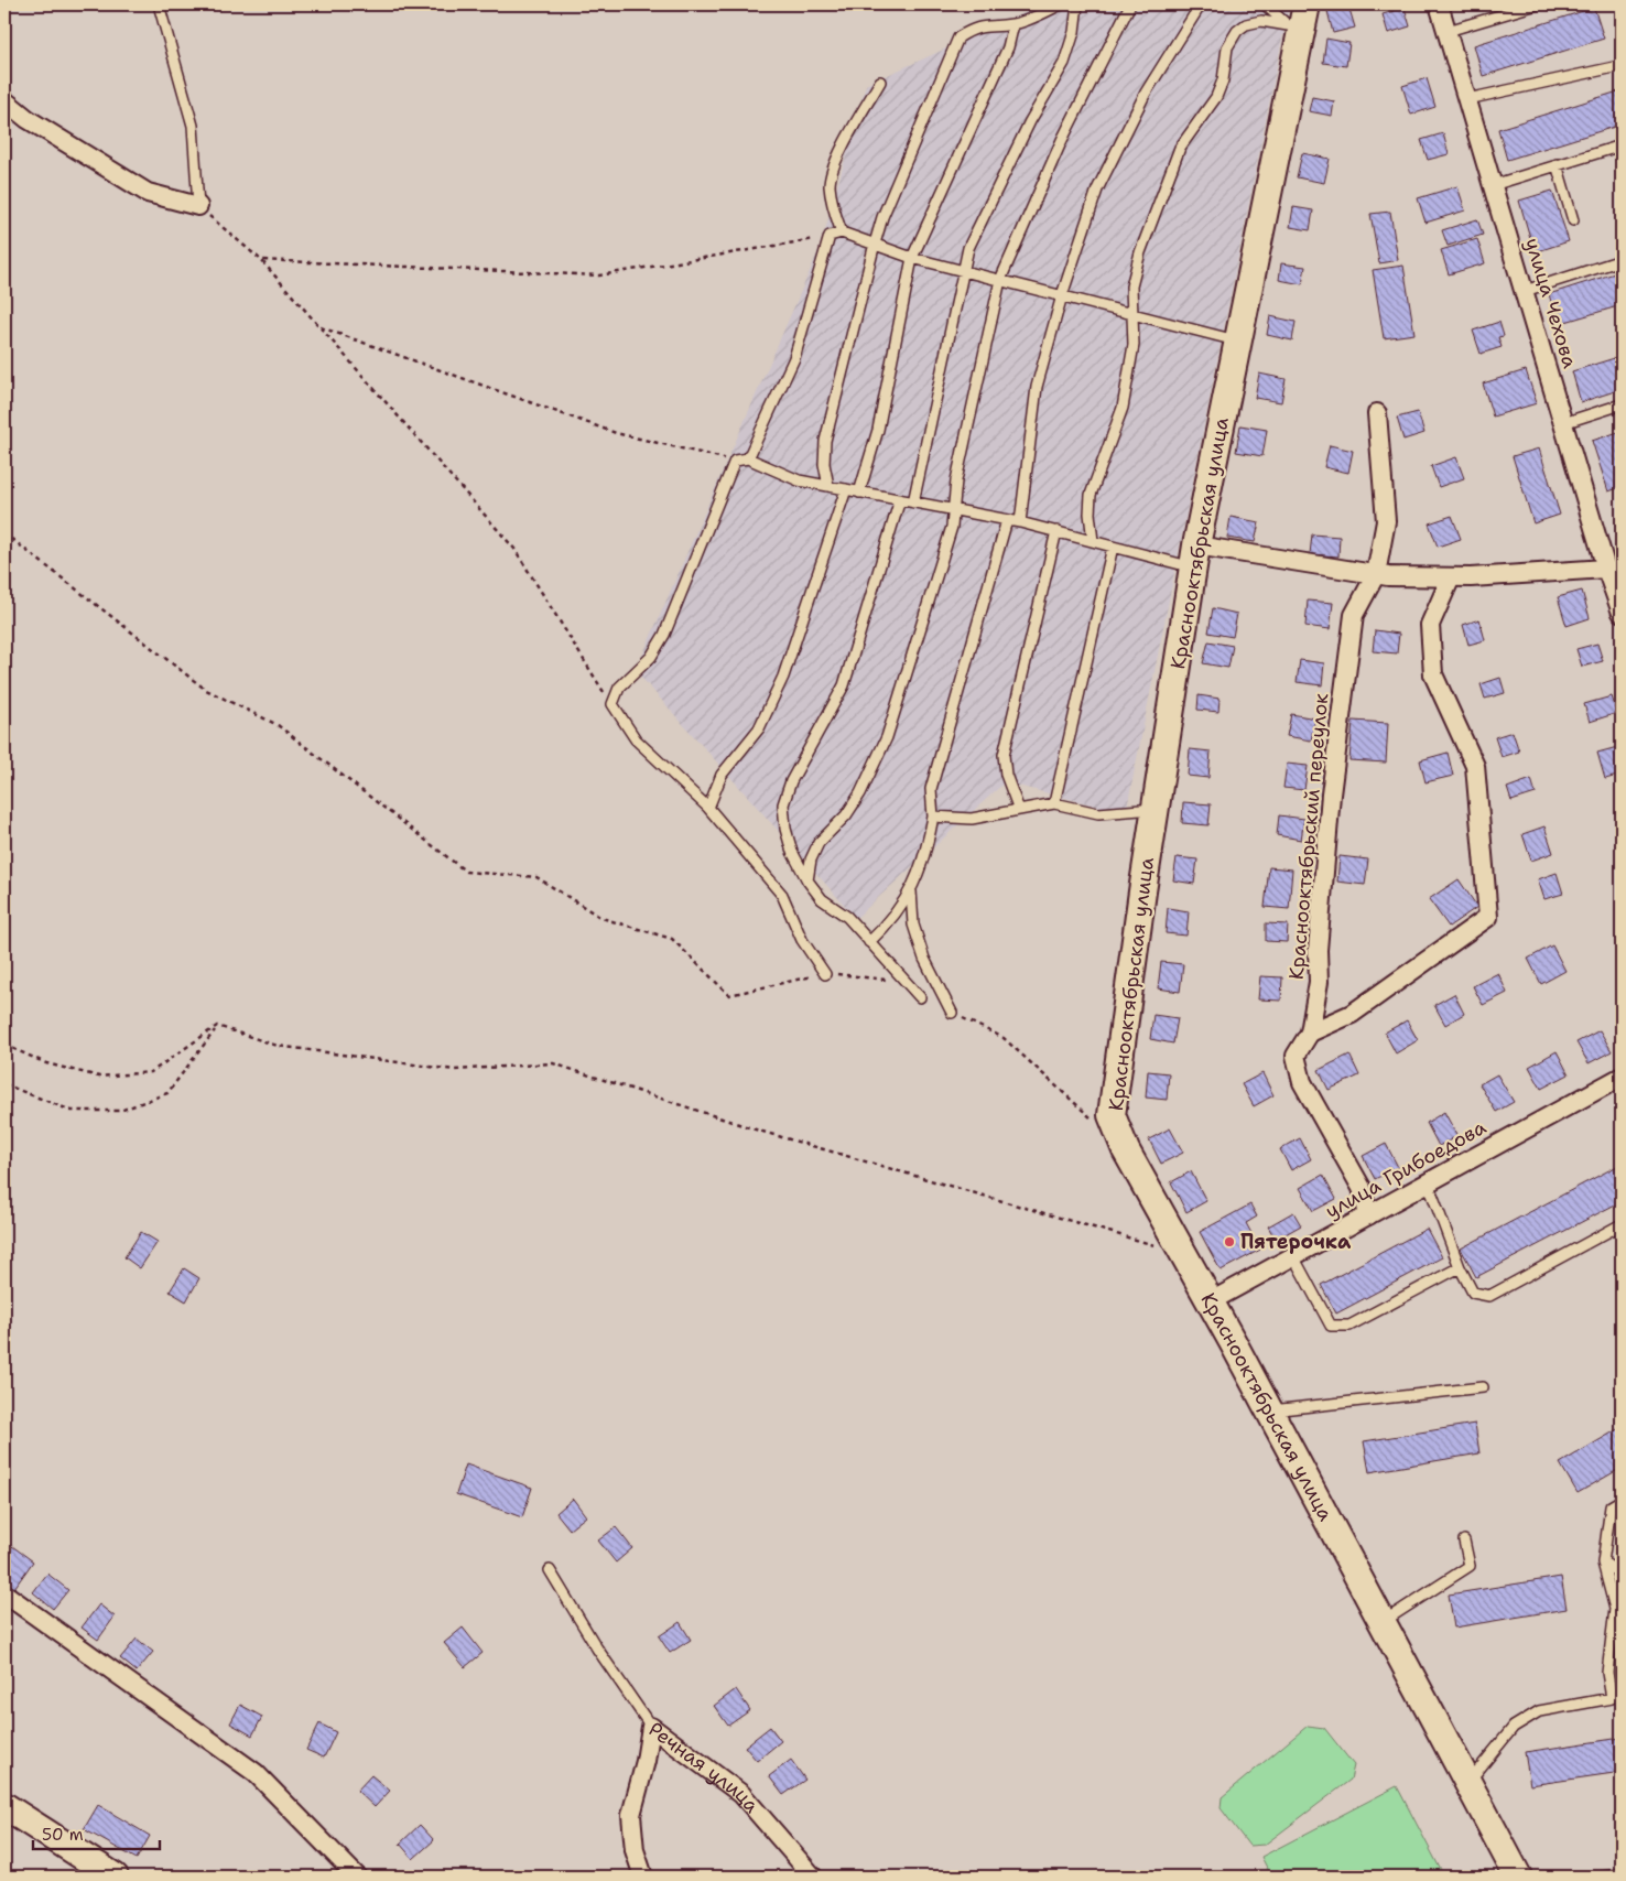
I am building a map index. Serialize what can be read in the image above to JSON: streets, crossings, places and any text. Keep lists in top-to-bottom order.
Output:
{
  "streets": {
    "street": [
      "улица Чехова",
      "Краснооктябрьская улица",
      "Краснооктябрьский переулок",
      "улица Грибоедова",
      "Речная улица"
    ]
  },
  "crossings": [
    ["Краснооктябрьская улица", "улица Грибоедова"],
    ["Краснооктябрьский переулок", "улица Грибоедова"]
  ],
  "places": ["Пятерочка"],
  "scale_bar": "50 m"
}
